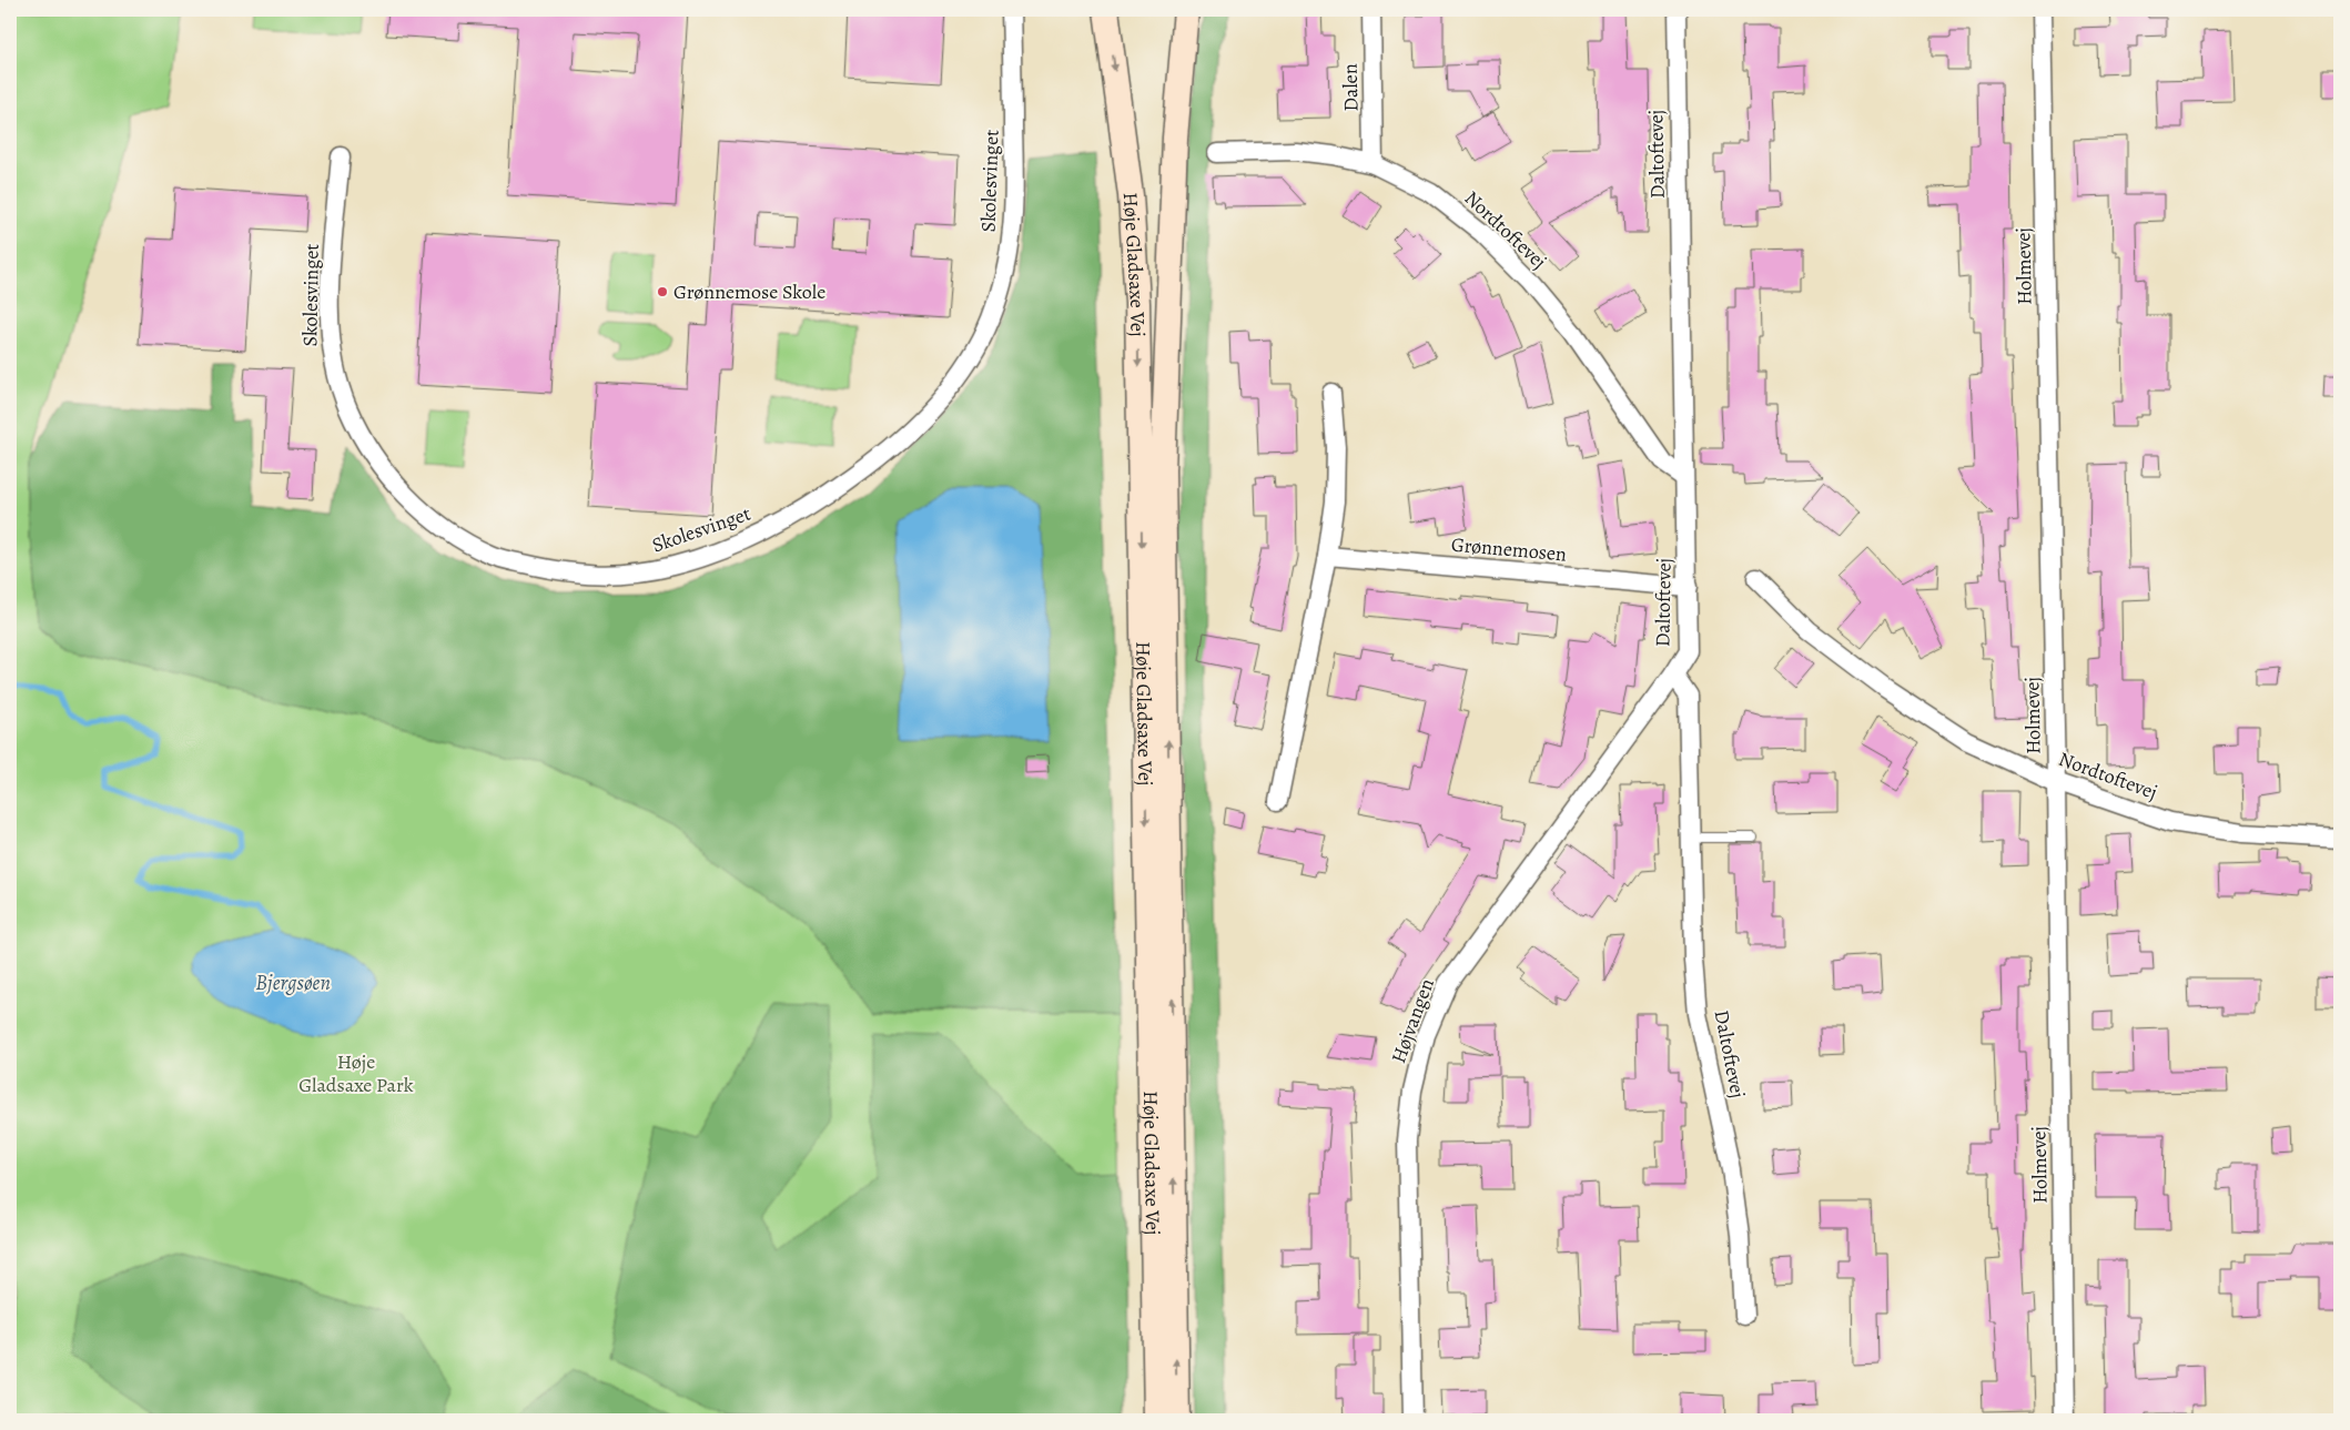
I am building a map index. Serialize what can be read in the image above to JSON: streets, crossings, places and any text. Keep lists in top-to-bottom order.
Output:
{
  "streets": {
    "street": [
      "Dalen",
      "Daltoftevej",
      "Skolesvinget",
      "Nordtoftevej",
      "Høje Gladsaxe Vej",
      "Holmevej",
      "Grønnemosen",
      "Højvangen"
    ]
  },
  "crossings": [
    ["Dalen", "Nordtoftevej"],
    ["Daltoftevej", "Nordtoftevej"],
    ["Daltoftevej", "Grønnemosen"],
    ["Daltoftevej", "Højvangen"],
    ["Nordtoftevej", "Holmevej"]
  ],
  "water": ["Bjergsøen"],
  "parks": ["Høje Gladsaxe Park"],
  "places": ["Grønnemose Skole"]
}
